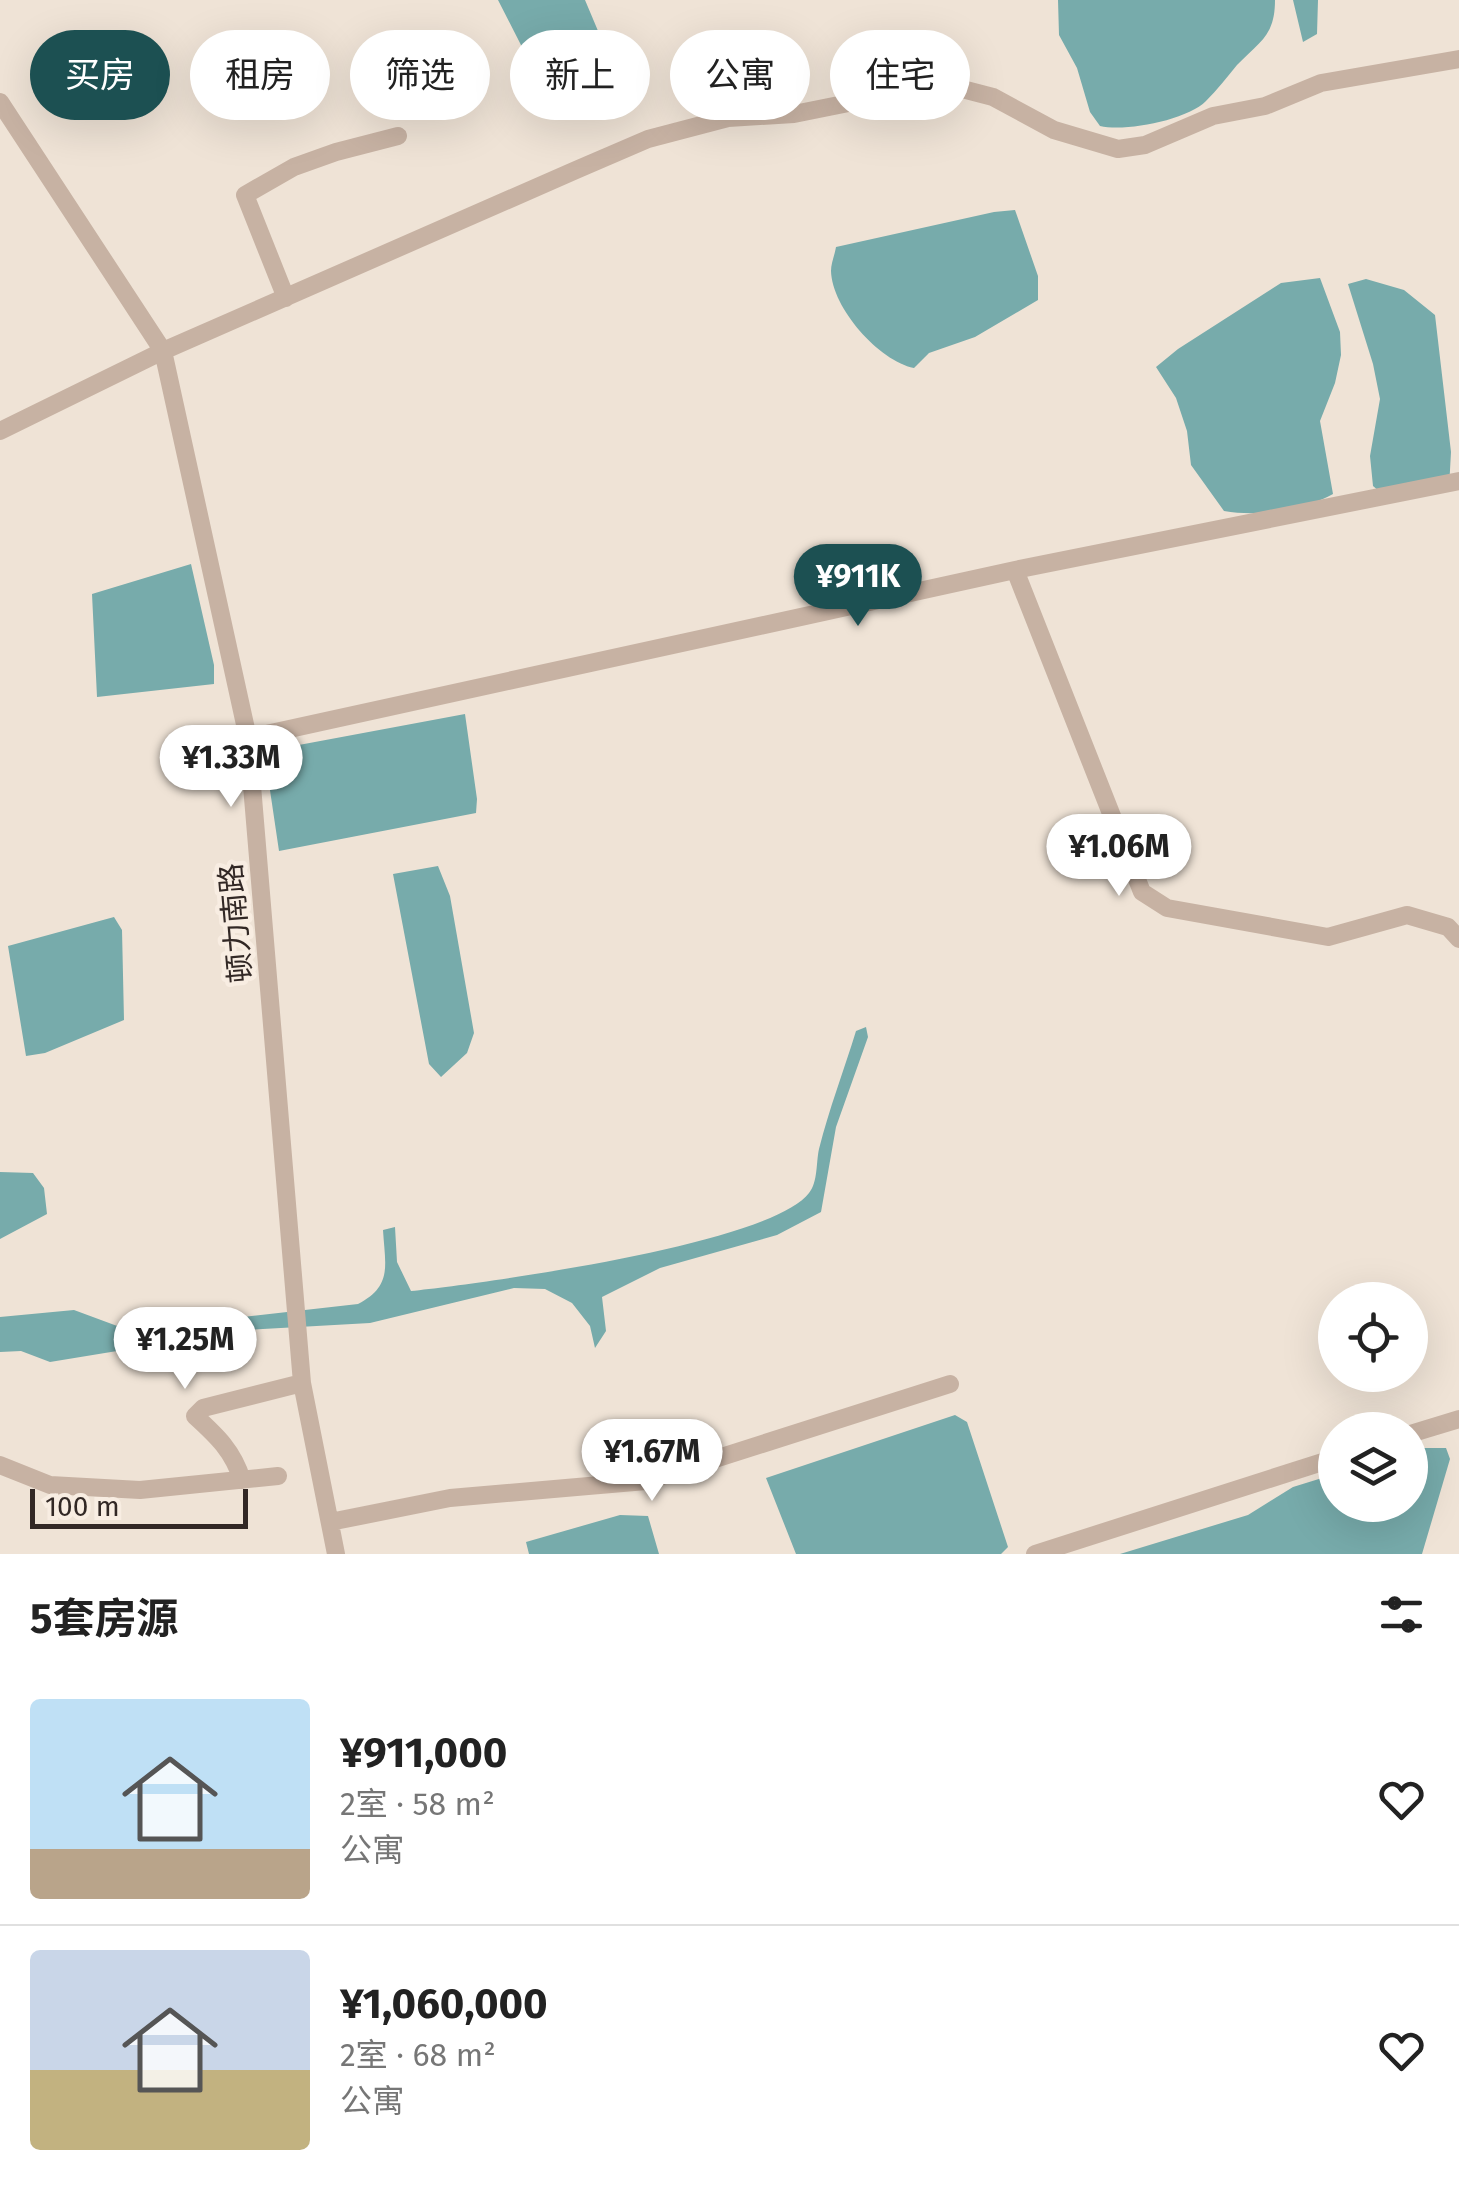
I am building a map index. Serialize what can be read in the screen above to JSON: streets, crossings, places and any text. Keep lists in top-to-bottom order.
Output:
{
  "streets": {
    "street": ["顿力南路"]
  },
  "scale_bar": "100 m",
  "page": {
    "chip": [
      "买房",
      "租房",
      "筛选",
      "新上",
      "公寓",
      "住宅"
    ],
    "price": [
      "¥911K",
      "¥1.33M",
      "¥1.06M",
      "¥1.25M",
      "¥1.67M"
    ],
    "scale": "100 m",
    "heading": "5套房源",
    "list": [
      {
        "name": "¥911,000",
        "note": "2室 · 58 m² · 公寓"
      },
      {
        "name": "¥1,060,000",
        "note": "2室 · 68 m² · 公寓"
      }
    ]
  }
}
